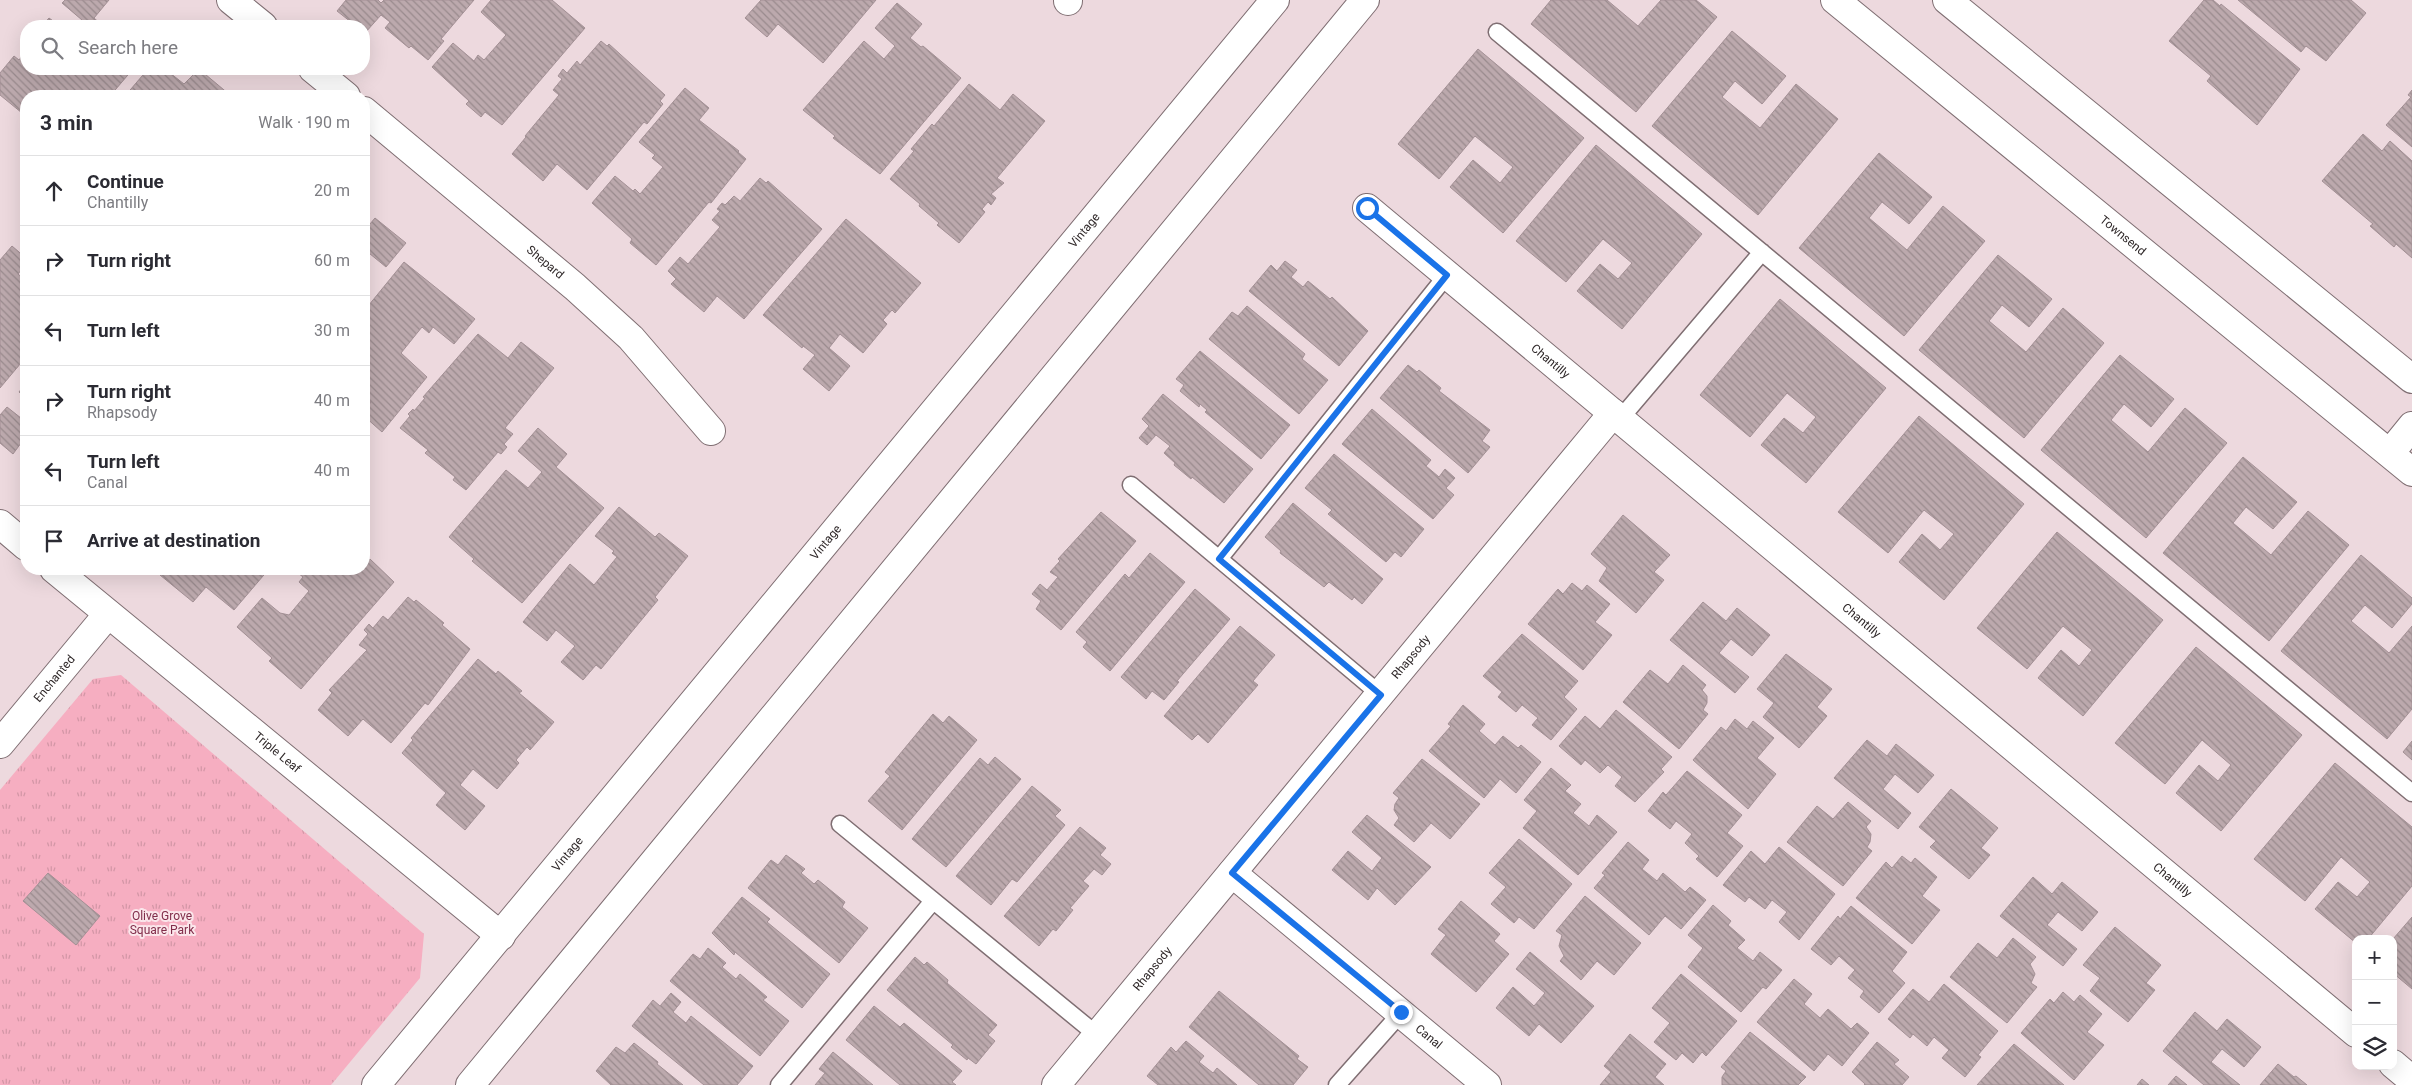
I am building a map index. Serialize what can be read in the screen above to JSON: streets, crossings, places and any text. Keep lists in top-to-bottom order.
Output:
{
  "streets": {
    "street": [
      "Vintage",
      "Townsend",
      "Shepard",
      "Chantilly",
      "Rhapsody",
      "Enchanted",
      "Triple Leaf",
      "Canal"
    ]
  },
  "crossings": [
    ["Vintage", "Triple Leaf"],
    ["Chantilly", "Rhapsody"],
    ["Rhapsody", "Canal"],
    ["Enchanted", "Triple Leaf"]
  ],
  "parks": ["Olive Grove Square Park"],
  "page": {
    "search": "Search here",
    "heading": ["3 min", "Walk · 190 m"],
    "list": [
      ["Continue", "Chantilly", "20 m"],
      ["Turn right", "60 m"],
      ["Turn left", "30 m"],
      ["Turn right", "Rhapsody", "40 m"],
      ["Turn left", "Canal", "40 m"],
      "Arrive at destination"
    ],
    "map_buttons": ["+", "−"]
  }
}
